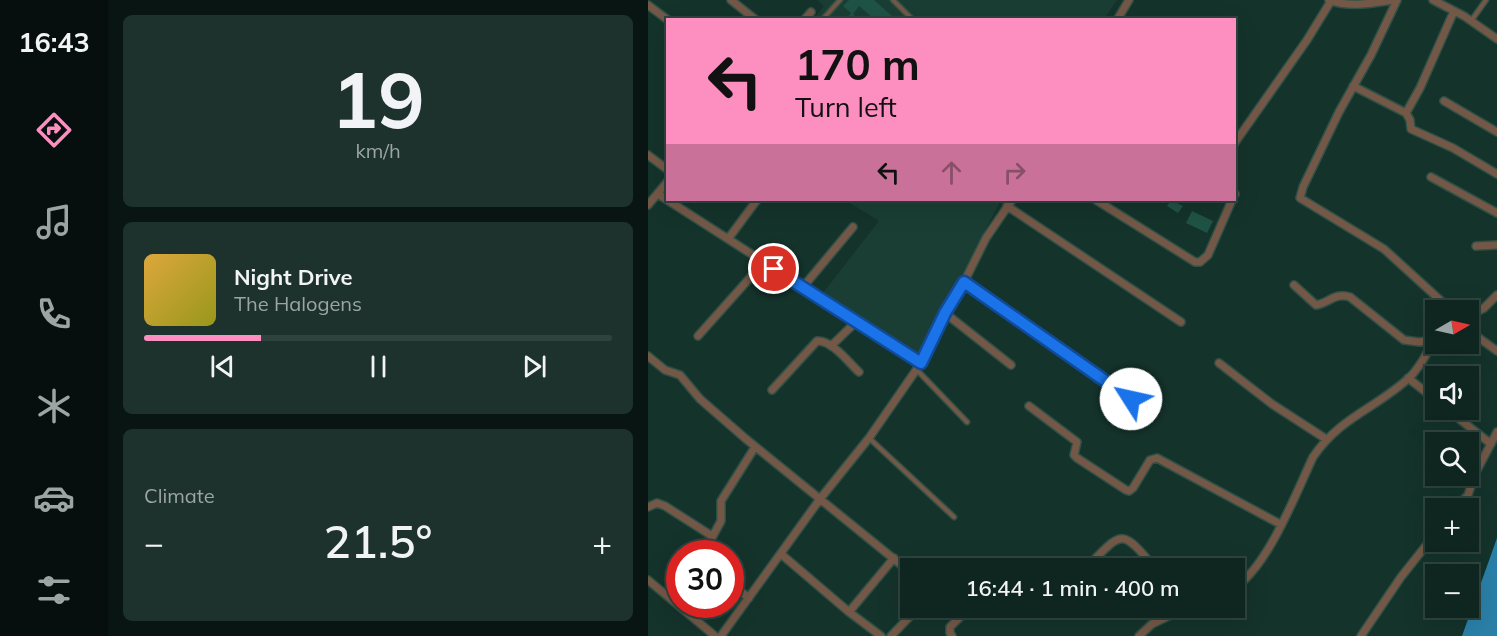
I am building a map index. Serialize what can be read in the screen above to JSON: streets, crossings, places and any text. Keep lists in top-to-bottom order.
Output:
{
  "north": "right",
  "page": {
    "tabs": "16:43",
    "tile": [
      ["19", "km/h"],
      "Climate"
    ],
    "turn": ["170 m", "Turn left"],
    "song": ["Night Drive", "The Halogens"],
    "map_buttons": ["+", "−"],
    "heat": ["−", "21.5°", "+"],
    "limit": "30",
    "trip": "16:44 · 1 min · 400 m"
  }
}
